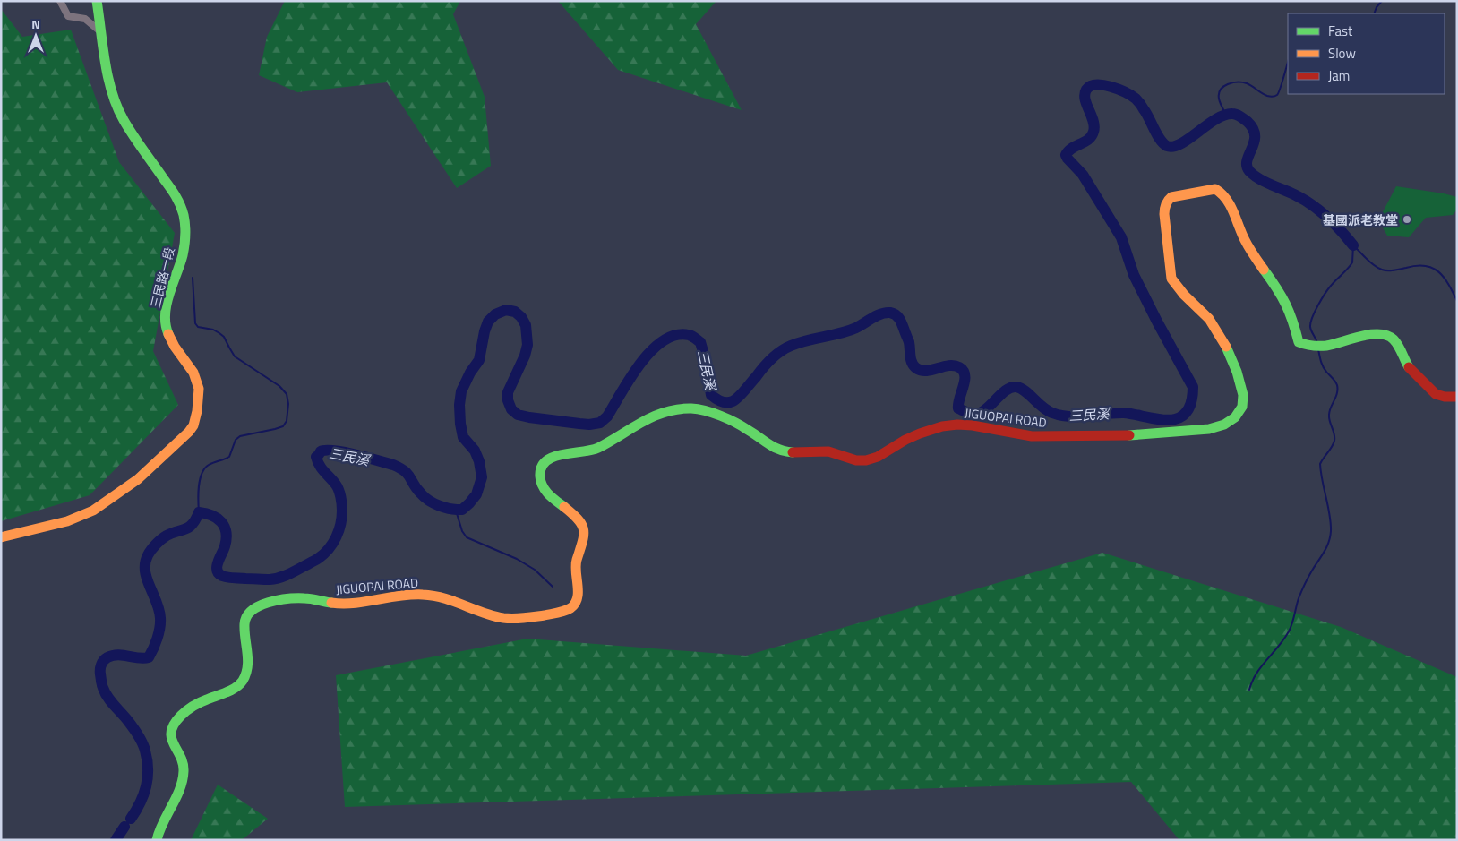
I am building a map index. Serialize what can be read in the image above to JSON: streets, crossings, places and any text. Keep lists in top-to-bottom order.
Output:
{
  "streets": {
    "street": ["三民路一段", "JIGUOPAI ROAD"]
  },
  "water": ["三民溪"],
  "places": ["基國派老教堂"],
  "legend": ["Fast", "Slow", "Jam"],
  "north": "top"
}
